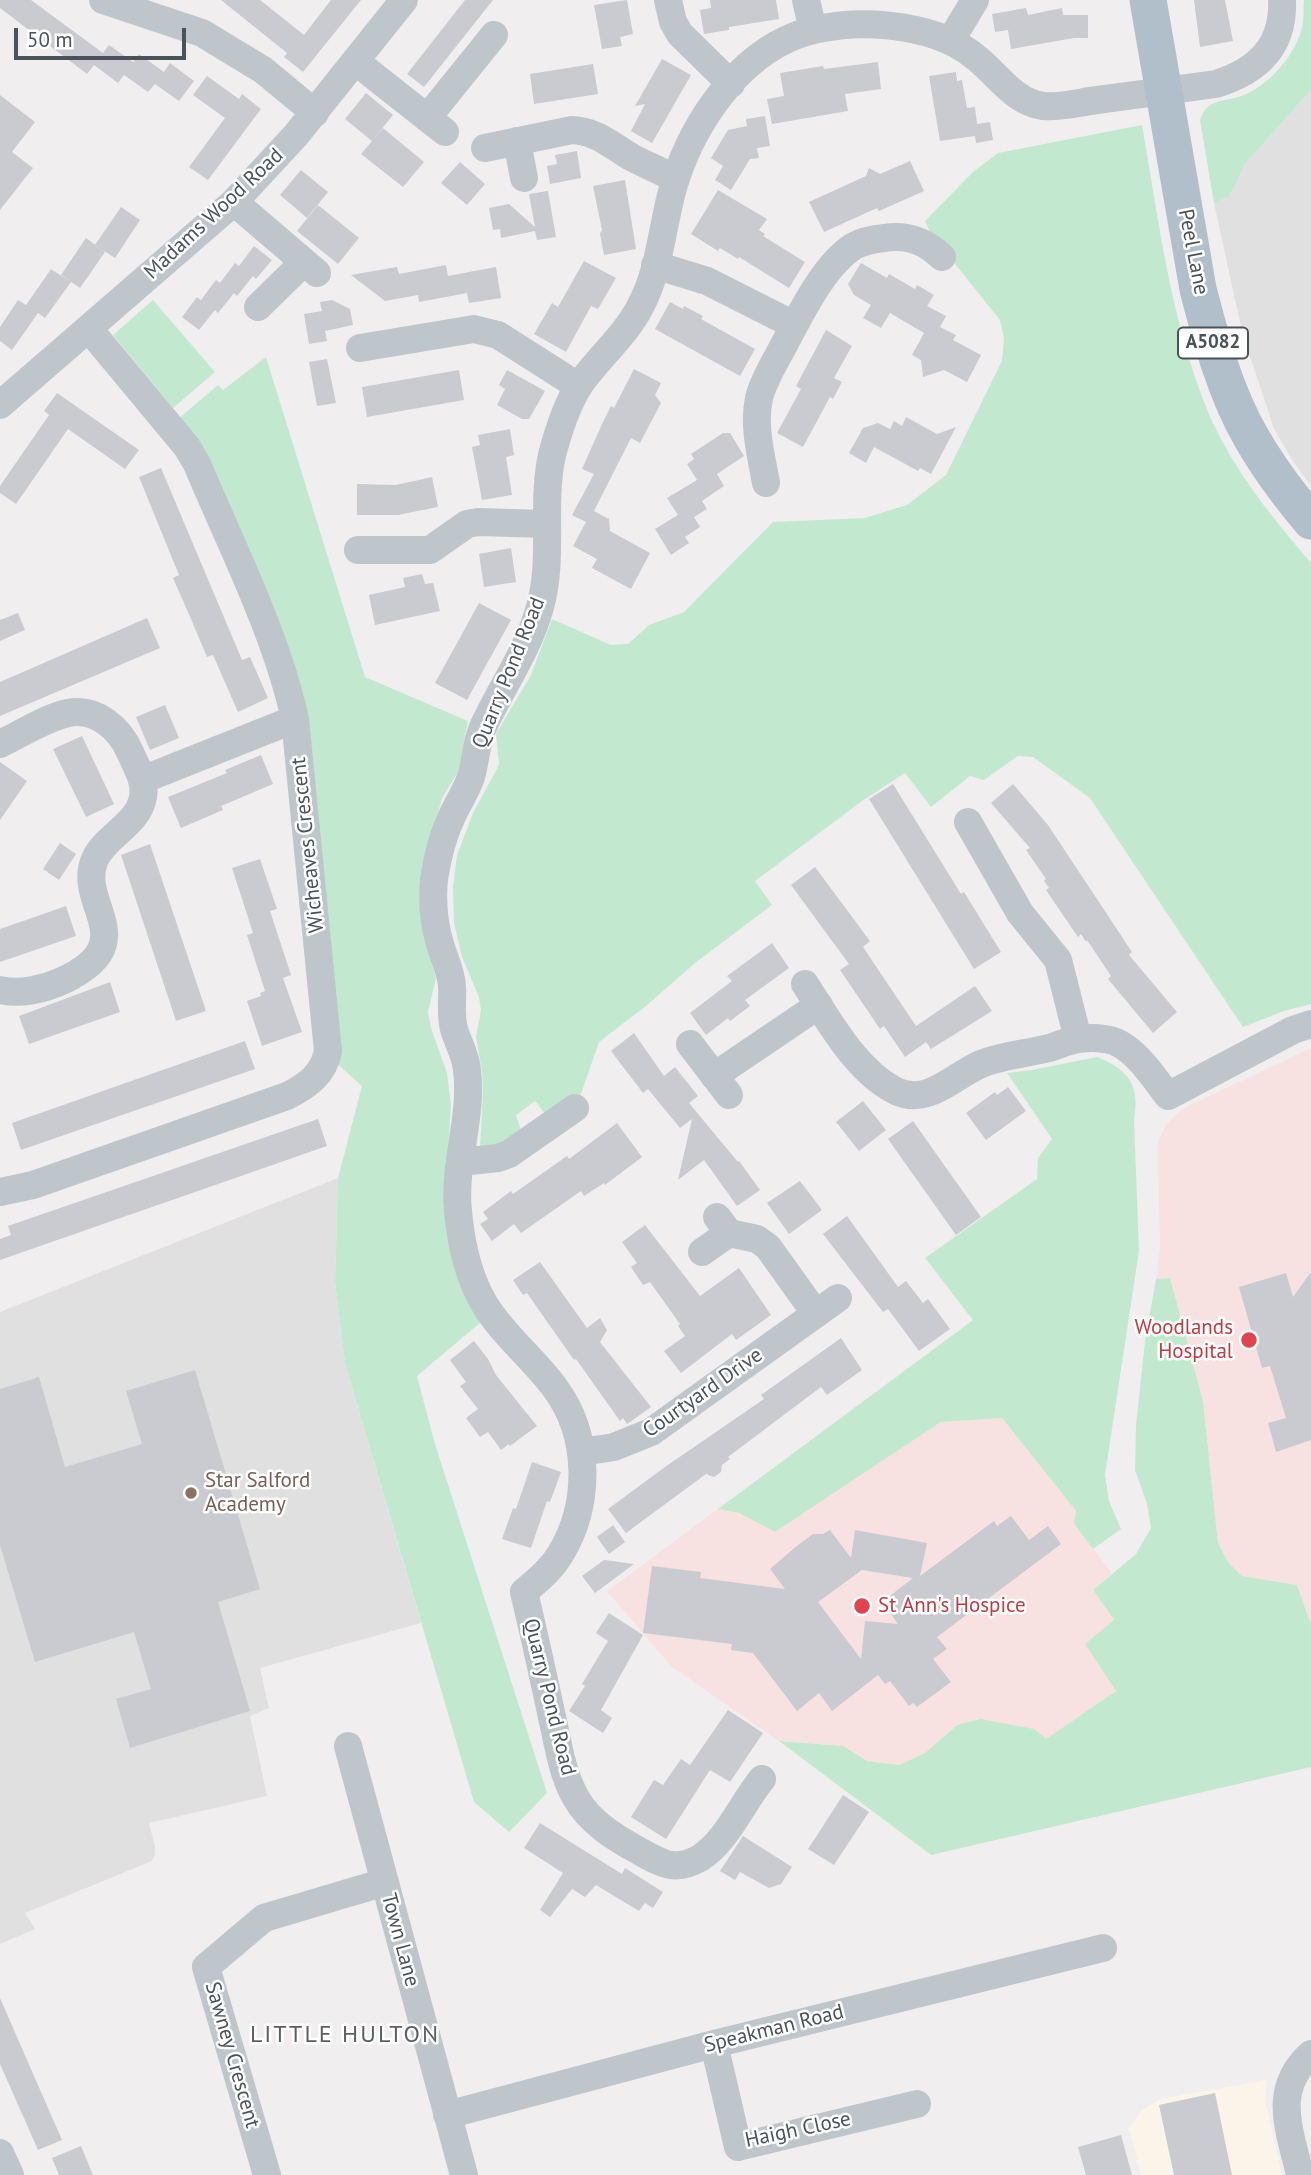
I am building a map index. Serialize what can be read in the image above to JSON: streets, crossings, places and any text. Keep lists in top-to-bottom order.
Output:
{
  "streets": {
    "main road": ["Peel Lane", "A5082"],
    "street": [
      "Madams Wood Road",
      "Quarry Pond Road",
      "Wicheaves Crescent",
      "Courtyard Drive",
      "Town Lane",
      "Speakman Road",
      "Sawney Crescent",
      "Haigh Close"
    ]
  },
  "crossings": [
    ["Madams Wood Road", "Wicheaves Crescent"],
    ["Peel Lane", "Quarry Pond Road"],
    ["Quarry Pond Road", "Courtyard Drive"],
    ["Town Lane", "Speakman Road"],
    ["Town Lane", "Sawney Crescent"],
    ["Speakman Road", "Haigh Close"]
  ],
  "districts": ["LITTLE HULTON"],
  "places": ["Woodlands Hospital", "Star Salford Academy", "St Ann's Hospice"],
  "scale_bar": "50 m"
}
